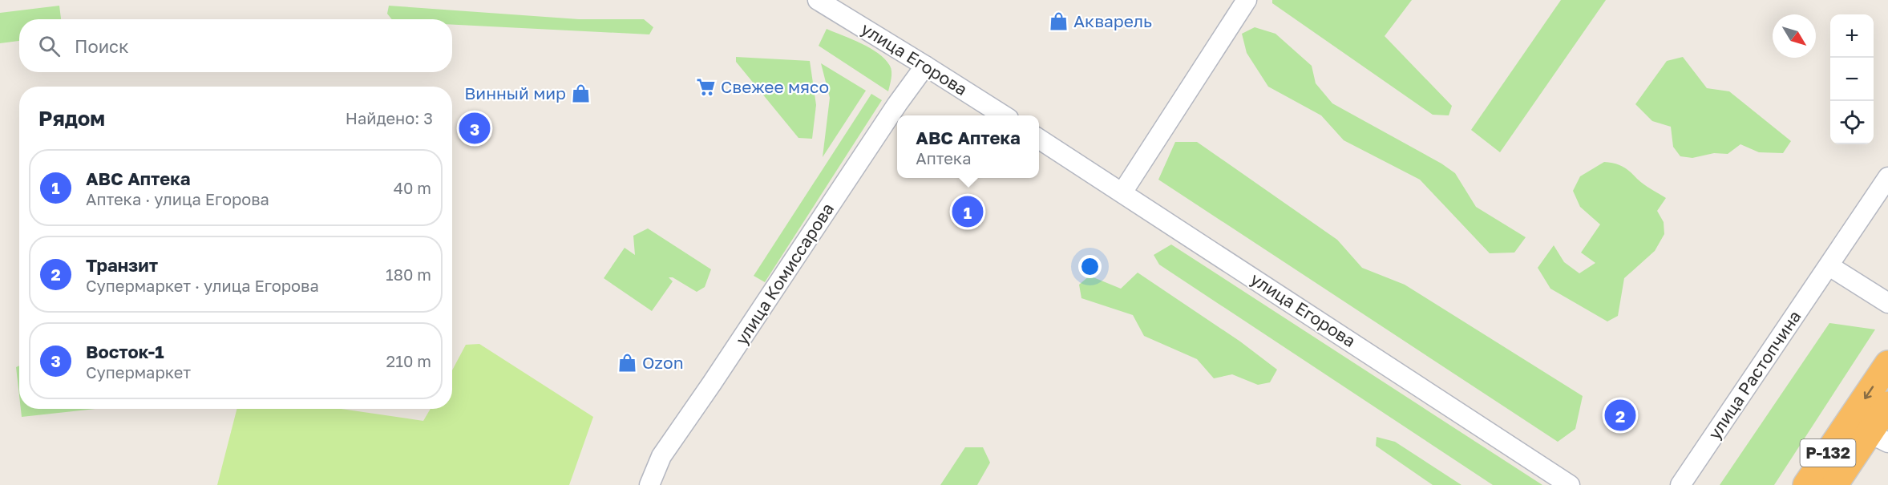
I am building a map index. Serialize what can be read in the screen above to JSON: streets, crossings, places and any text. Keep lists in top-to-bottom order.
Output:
{
  "streets": {
    "highway": ["Р-132"],
    "street": ["улица Егорова", "улица Комиссарова", "улица Растопчина"]
  },
  "crossings": [
    ["улица Егорова", "улица Комиссарова"]
  ],
  "places": {
    "shop": ["Акварель", "Винный мир", "Ozon"],
    "supermarket": ["Свежее мясо"]
  },
  "north": "bottom right",
  "page": {
    "map_buttons": ["+", "−"],
    "search": "Поиск",
    "heading": ["Рядом", "Найдено: 3"],
    "pins": ["3", "1", "2"],
    "popup": ["ABC Аптека", "Аптека"],
    "list": [
      {
        "mark": "1",
        "name": "ABC Аптека",
        "note": "Аптека · улица Егорова",
        "value": "40 m"
      },
      {
        "mark": "2",
        "name": "Транзит",
        "note": "Супермаркет · улица Егорова",
        "value": "180 m"
      },
      {
        "mark": "3",
        "name": "Восток-1",
        "note": "Супермаркет",
        "value": "210 m"
      }
    ]
  }
}
